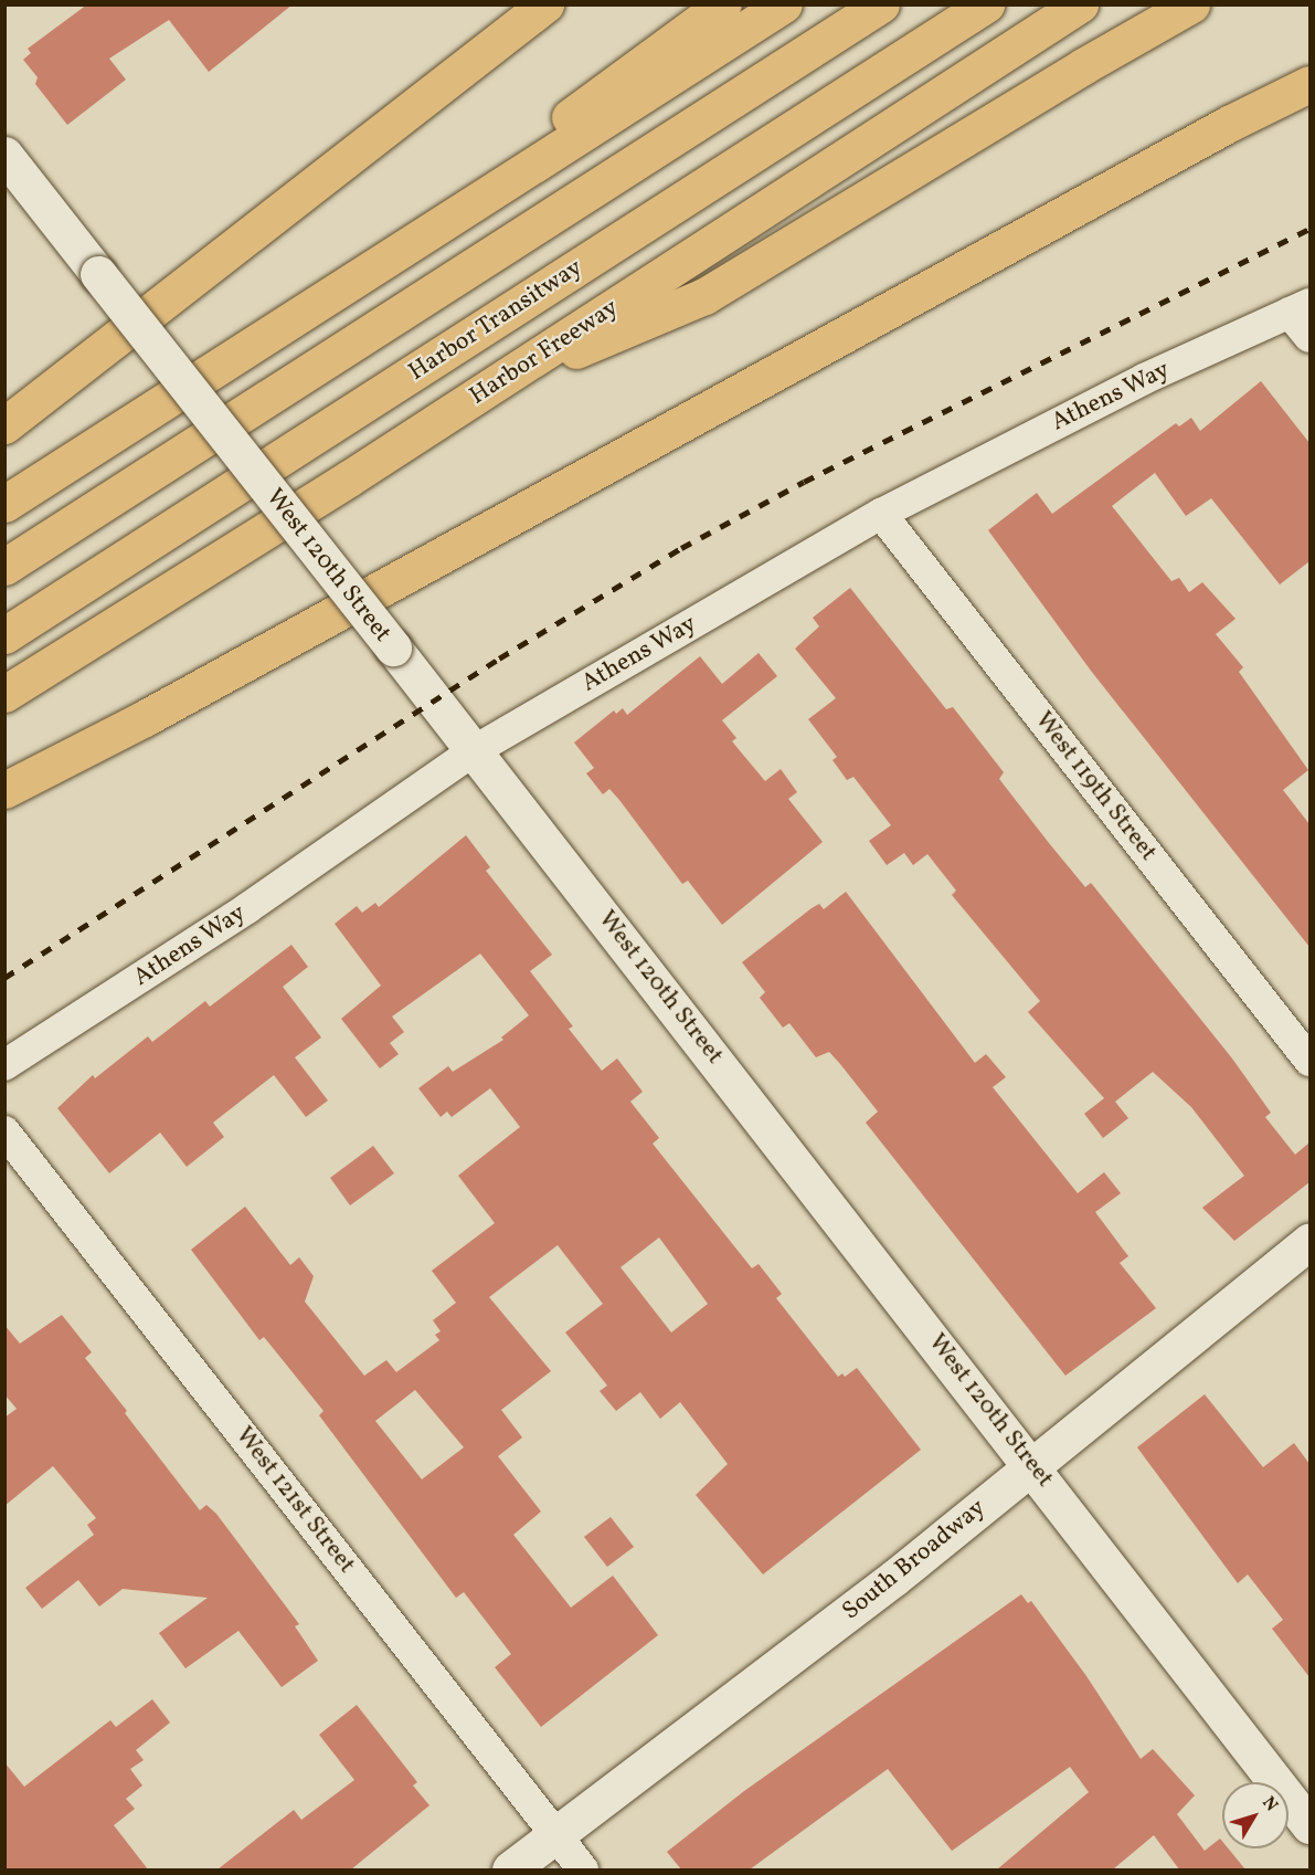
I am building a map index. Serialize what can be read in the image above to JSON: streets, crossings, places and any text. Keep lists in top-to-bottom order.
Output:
{
  "streets": {
    "highway": ["Harbor Transitway", "Harbor Freeway"],
    "street": [
      "Athens Way",
      "West 120th Street",
      "West 119th Street",
      "West 121st Street",
      "South Broadway"
    ]
  },
  "crossings": [
    ["Athens Way", "West 120th Street"],
    ["Athens Way", "West 119th Street"],
    ["West 120th Street", "South Broadway"],
    ["West 121st Street", "South Broadway"]
  ],
  "north": "top right"
}
